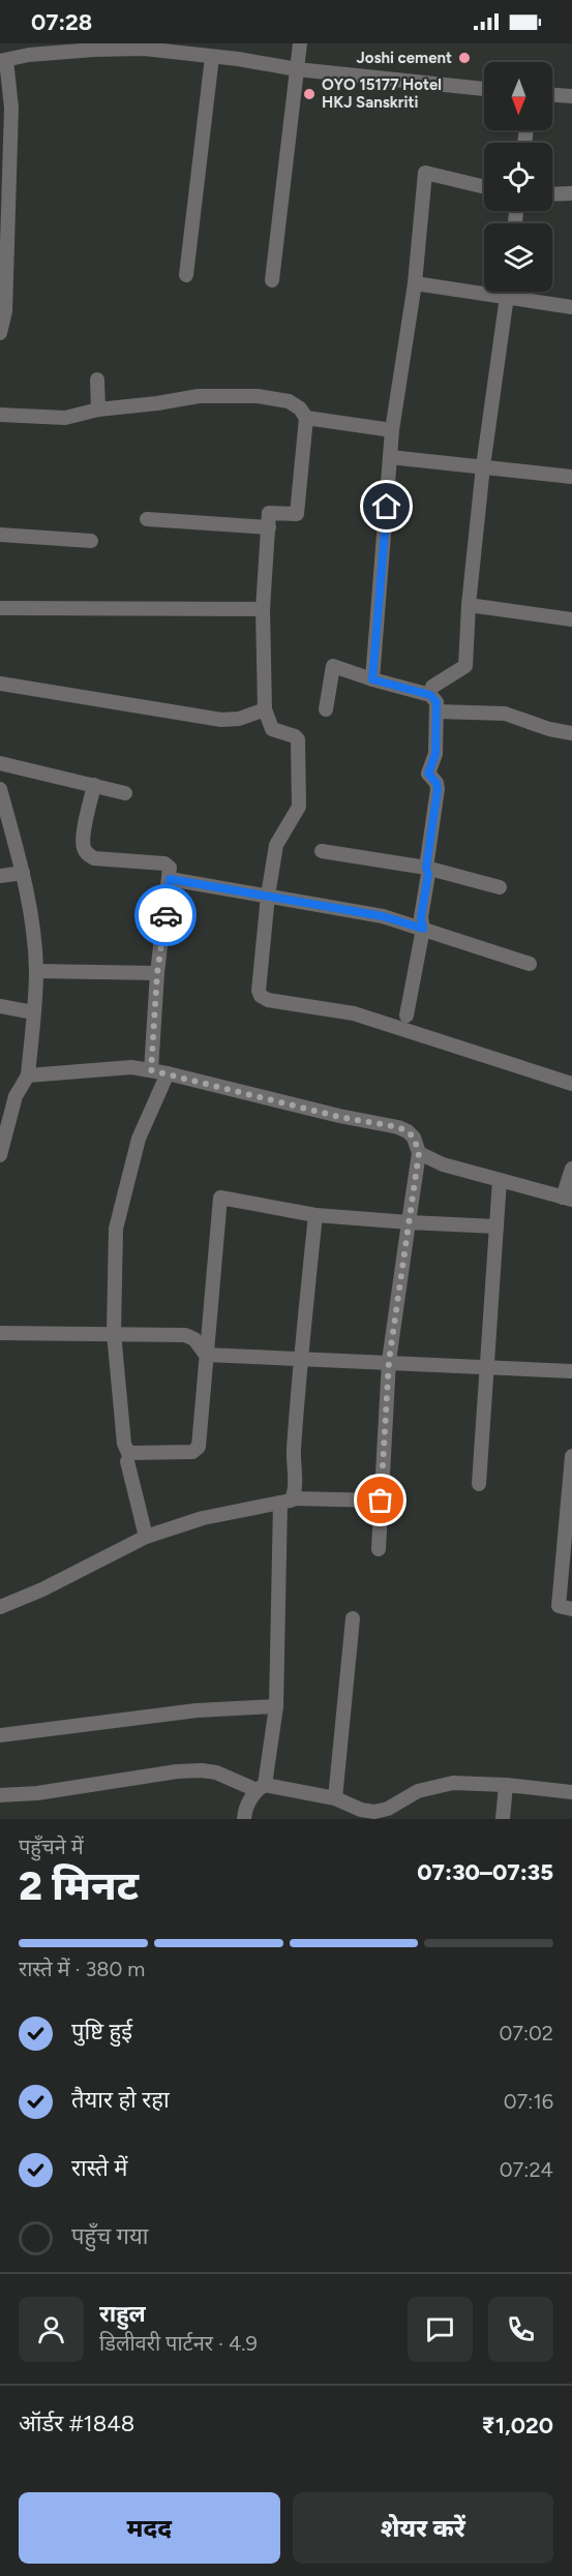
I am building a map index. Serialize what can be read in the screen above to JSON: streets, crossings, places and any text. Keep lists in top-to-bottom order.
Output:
{
  "places": ["Joshi cement", "OYO 15177 Hotel HKJ Sanskriti"],
  "north": "bottom",
  "page": {
    "status": "07:28",
    "heading": ["2 मिनट", "पहुँचने में", "07:30–07:35"],
    "panel": [
      "राहुल",
      "डिलीवरी पार्टनर · 4.9",
      "ऑर्डर #1848",
      "₹1,020"
    ],
    "bar": "रास्ते में · 380 m",
    "list": [
      ["पुष्टि हुई", "07:02"],
      ["तैयार हो रहा", "07:16"],
      ["रास्ते में", "07:24"],
      "पहुँच गया"
    ],
    "buttons": ["मदद", "शेयर करें"]
  }
}
